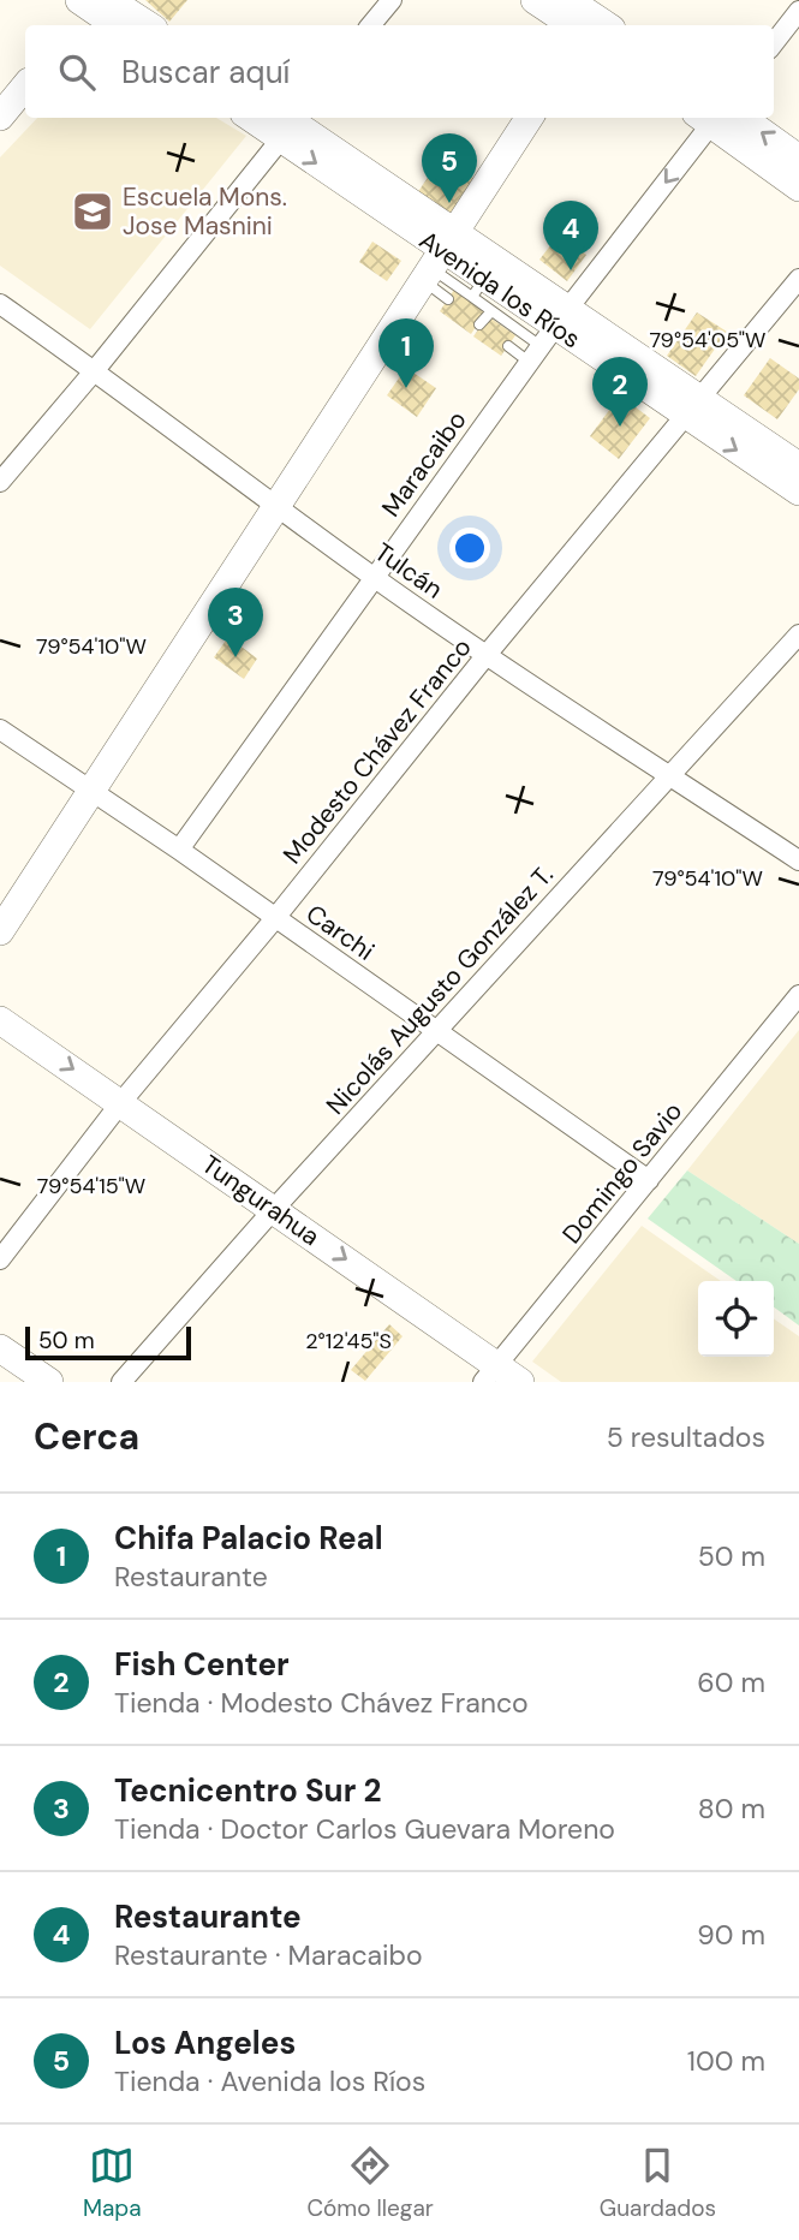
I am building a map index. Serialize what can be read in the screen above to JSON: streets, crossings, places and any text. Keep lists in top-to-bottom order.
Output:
{
  "streets": {
    "main road": ["Avenida los Ríos", "Tungurahua"],
    "street": [
      "Maracaibo",
      "Tulcán",
      "Modesto Chávez Franco",
      "Carchi",
      "Nicolás Augusto González T.",
      "Domingo Savio"
    ]
  },
  "crossings": [
    ["Avenida los Ríos", "Maracaibo"],
    ["Avenida los Ríos", "Modesto Chávez Franco"],
    ["Maracaibo", "Tulcán"],
    ["Maracaibo", "Carchi"],
    ["Tulcán", "Modesto Chávez Franco"],
    ["Tulcán", "Nicolás Augusto González T."],
    ["Modesto Chávez Franco", "Carchi"],
    ["Modesto Chávez Franco", "Tungurahua"],
    ["Carchi", "Nicolás Augusto González T."],
    ["Carchi", "Domingo Savio"],
    ["Nicolás Augusto González T.", "Tungurahua"],
    ["Domingo Savio", "Tungurahua"]
  ],
  "one_way": ["Tungurahua"],
  "places": {
    "school or university": ["Escuela Mons. Jose Masnini"]
  },
  "scale_bar": "50 m",
  "page": {
    "search": "Buscar aquí",
    "pins": [
      "5",
      "4",
      "1",
      "2",
      "3"
    ],
    "scale": "50 m",
    "heading": ["Cerca", "5 resultados"],
    "list": [
      {
        "mark": "1",
        "name": "Chifa Palacio Real",
        "note": "Restaurante",
        "value": "50 m"
      },
      {
        "mark": "2",
        "name": "Fish Center",
        "note": "Tienda · Modesto Chávez Franco",
        "value": "60 m"
      },
      {
        "mark": "3",
        "name": "Tecnicentro Sur 2",
        "note": "Tienda · Doctor Carlos Guevara Moreno",
        "value": "80 m"
      },
      {
        "mark": "4",
        "name": "Restaurante",
        "note": "Restaurante · Maracaibo",
        "value": "90 m"
      },
      {
        "mark": "5",
        "name": "Los Angeles",
        "note": "Tienda · Avenida los Ríos",
        "value": "100 m"
      }
    ],
    "nav": ["Mapa", "Cómo llegar", "Guardados"]
  },
  "coordinates": [
    "79°54'05\"W",
    "79°54'10\"W",
    "79°54'15\"W",
    "2°12'45\"S"
  ]
}
